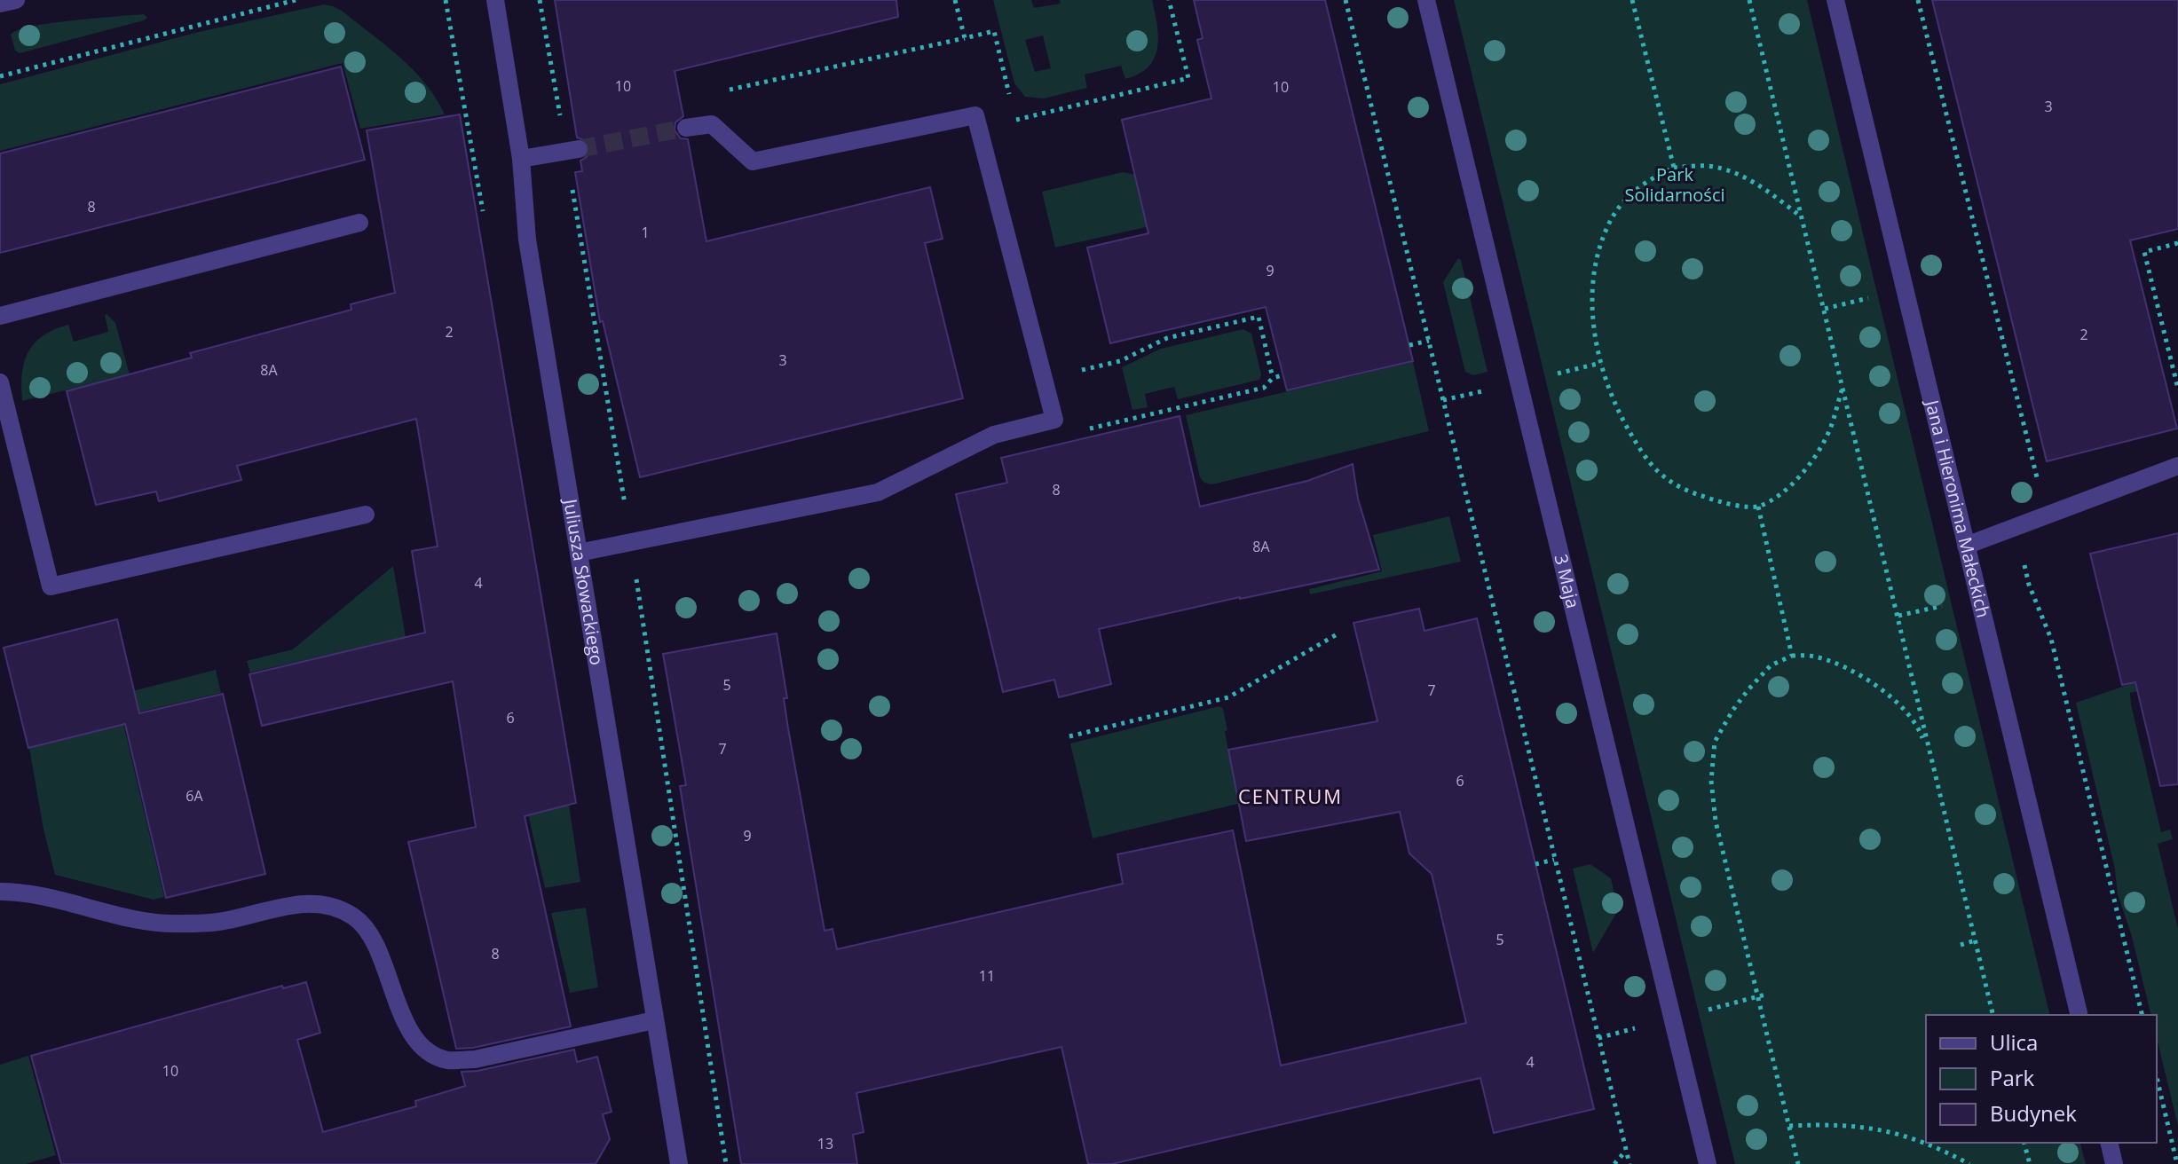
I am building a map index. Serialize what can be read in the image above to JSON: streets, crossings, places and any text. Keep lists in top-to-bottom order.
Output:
{
  "streets": {
    "street": ["Jana i Hieronima Małeckich", "Juliusza Słowackiego", "3 Maja"]
  },
  "districts": ["CENTRUM"],
  "parks": ["Park Solidarności"],
  "house_numbers": [
    "10",
    "10",
    "3",
    "8",
    "1",
    "9",
    "2",
    "2",
    "3",
    "8A",
    "8",
    "8A",
    "4",
    "5",
    "7",
    "6",
    "7",
    "6",
    "6A",
    "9",
    "5",
    "8",
    "11",
    "4",
    "10",
    "13"
  ],
  "legend": ["Ulica", "Park", "Budynek"]
}
